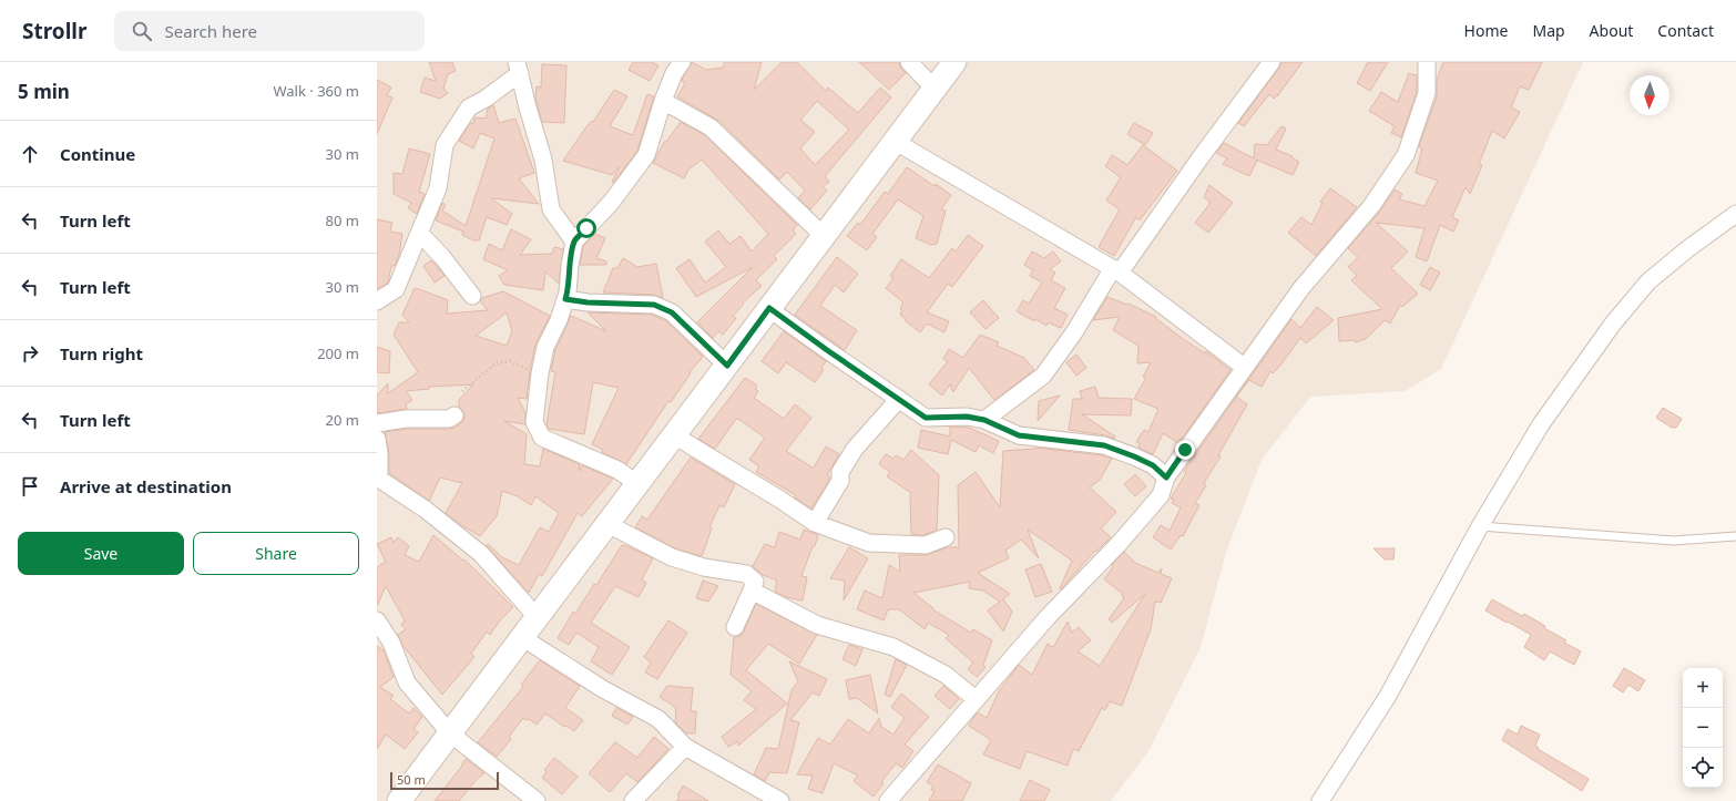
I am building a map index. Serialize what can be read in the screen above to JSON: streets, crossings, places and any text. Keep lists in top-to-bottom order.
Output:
{
  "scale_bar": "50 m",
  "north": "bottom",
  "page": {
    "header": "Strollr",
    "search": "Search here",
    "nav": [
      "Home",
      "Map",
      "About",
      "Contact"
    ],
    "heading": ["5 min", "Walk · 360 m"],
    "list": [
      ["Continue", "30 m"],
      ["Turn left", "80 m"],
      ["Turn left", "30 m"],
      ["Turn right", "200 m"],
      ["Turn left", "20 m"],
      "Arrive at destination"
    ],
    "buttons": ["Save", "Share"],
    "map_buttons": ["+", "−"],
    "scale": "50 m"
  }
}
